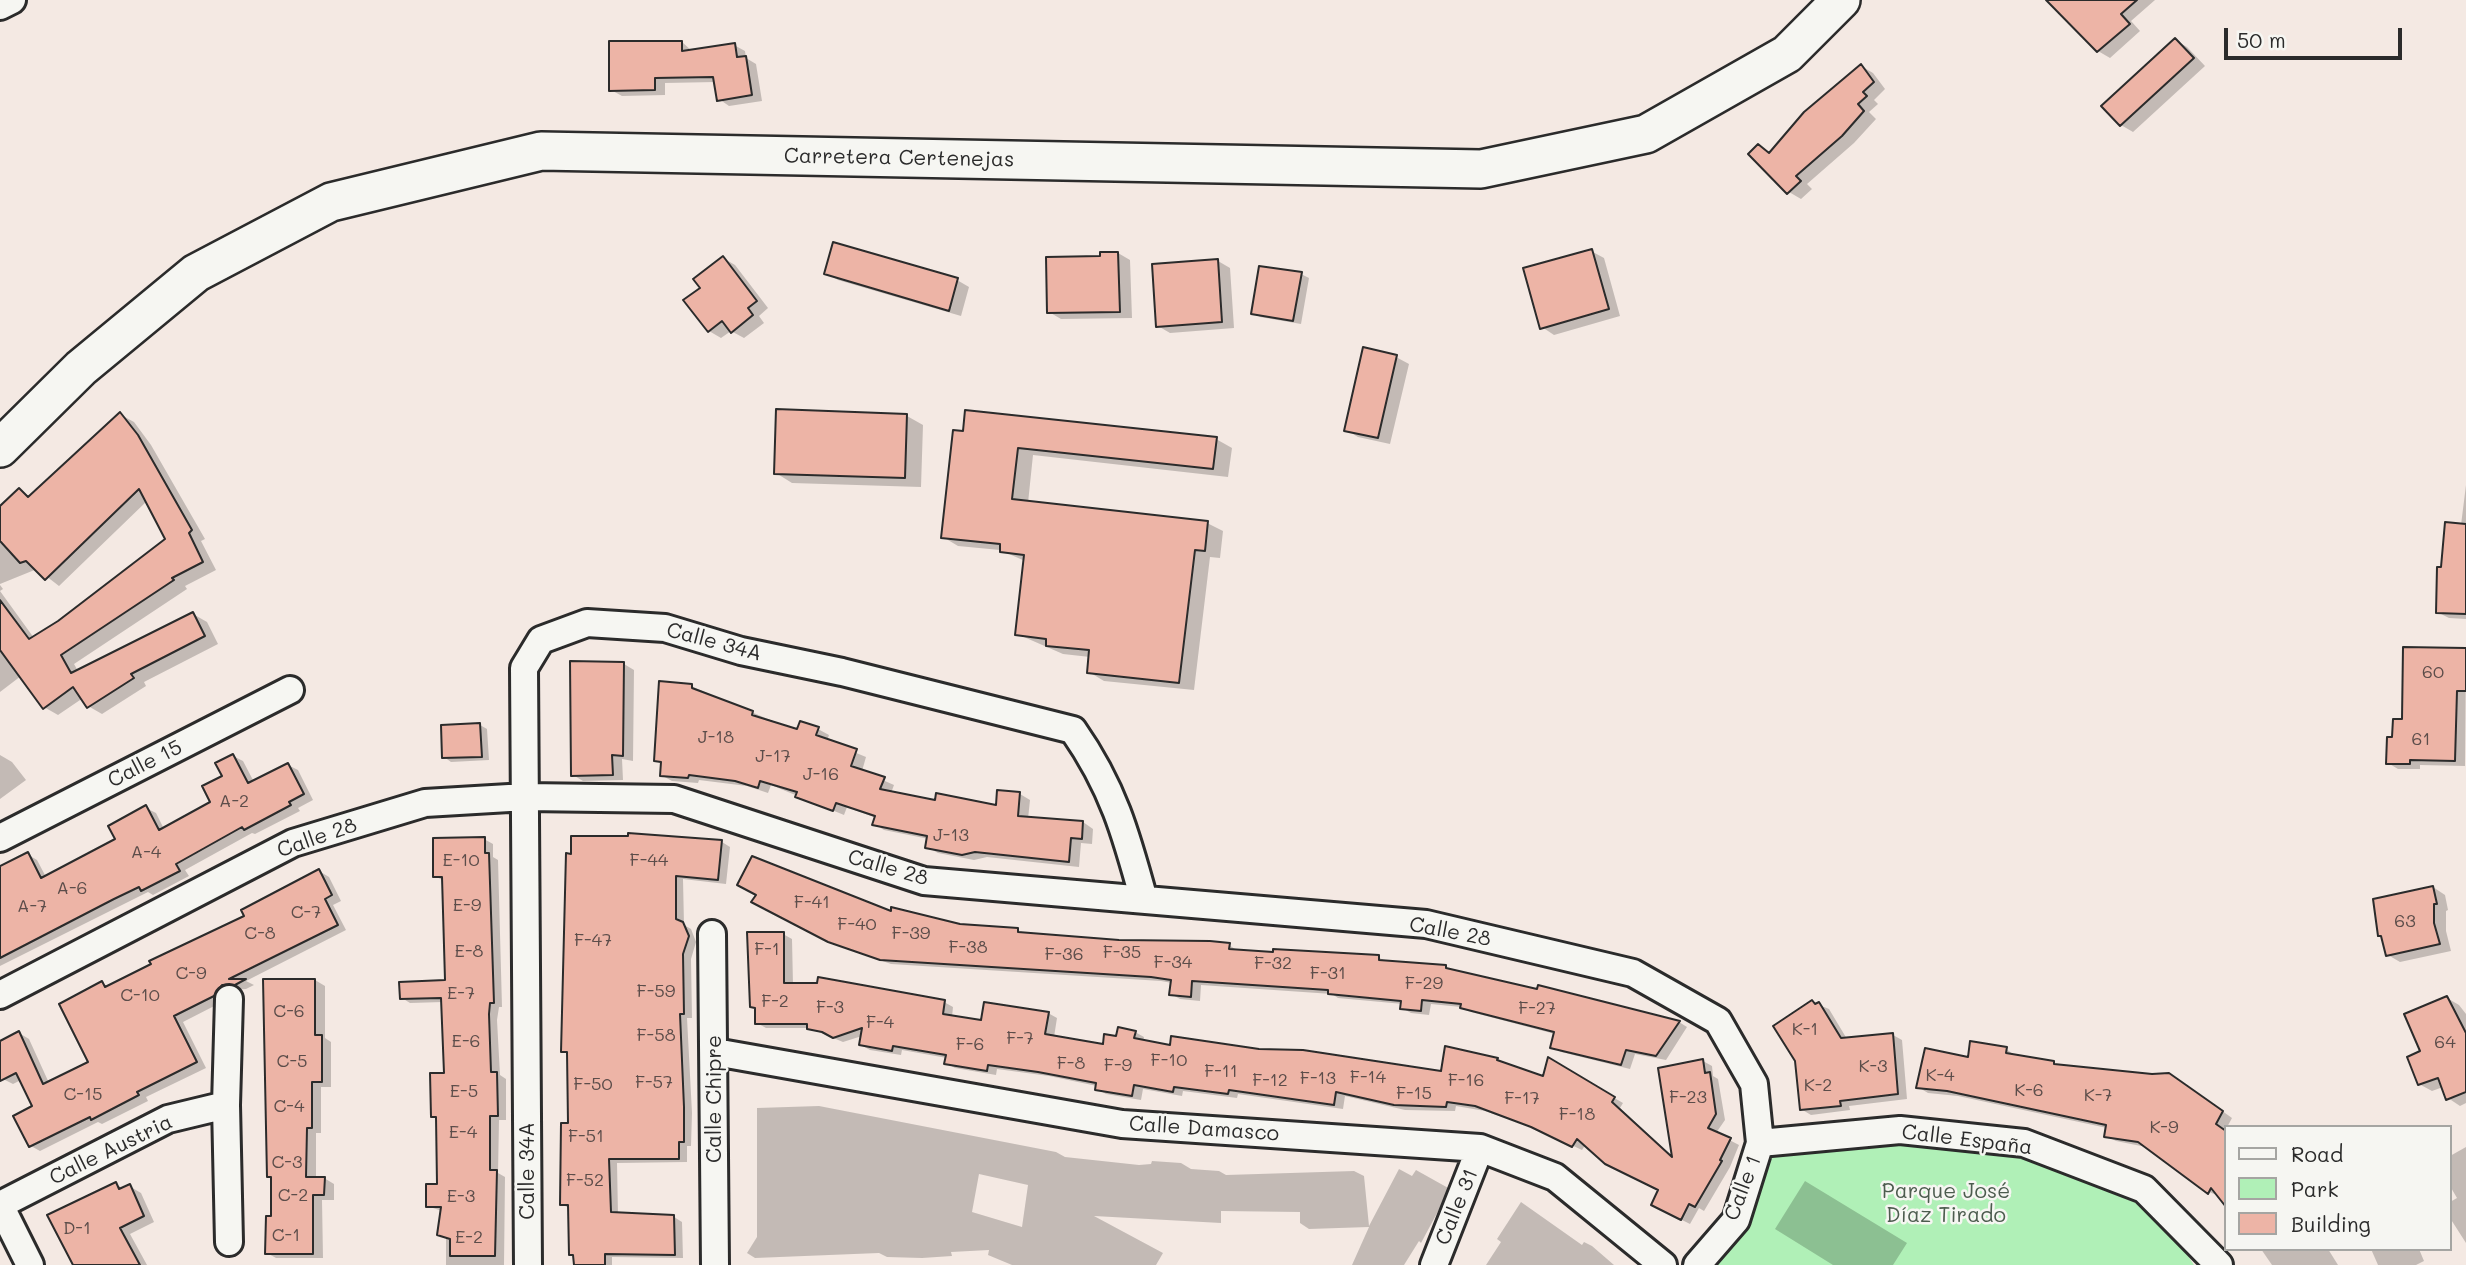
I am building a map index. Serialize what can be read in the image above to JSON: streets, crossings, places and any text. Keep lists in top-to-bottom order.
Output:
{
  "streets": {
    "main road": ["Carretera Certenejas"],
    "street": [
      "Calle 34A",
      "Calle 15",
      "Calle 28",
      "Calle Chipre",
      "Calle Damasco",
      "Calle España",
      "Calle Austria",
      "Calle 1",
      "Calle 31"
    ]
  },
  "crossings": [
    ["Calle 34A", "Calle 28"],
    ["Calle 28", "Calle España"],
    ["Calle 28", "Calle 1"],
    ["Calle Chipre", "Calle Damasco"],
    ["Calle Damasco", "Calle 31"],
    ["Calle España", "Calle 1"]
  ],
  "parks": ["Parque José Díaz Tirado"],
  "house_numbers": [
    "60",
    "J-18",
    "61",
    "J-17",
    "J-16",
    "A-2",
    "J-13",
    "A-4",
    "E-10",
    "F-44",
    "A-6",
    "F-41",
    "E-9",
    "A-7",
    "C-7",
    "63",
    "F-40",
    "C-8",
    "F-39",
    "F-47",
    "F-38",
    "F-1",
    "E-8",
    "F-35",
    "F-36",
    "F-34",
    "F-32",
    "C-9",
    "F-31",
    "F-29",
    "F-59",
    "E-7",
    "C-10",
    "F-2",
    "F-3",
    "F-27",
    "C-6",
    "F-4",
    "K-1",
    "F-58",
    "F-7",
    "E-6",
    "64",
    "F-6",
    "F-10",
    "C-5",
    "F-8",
    "F-9",
    "K-3",
    "F-11",
    "K-4",
    "F-14",
    "F-13",
    "F-12",
    "F-16",
    "F-57",
    "F-50",
    "K-2",
    "K-6",
    "E-5",
    "F-15",
    "C-15",
    "K-7",
    "F-23",
    "F-17",
    "C-4",
    "F-18",
    "K-9",
    "E-4",
    "F-51",
    "C-3",
    "F-52",
    "C-2",
    "E-3",
    "D-1",
    "C-1",
    "E-2"
  ],
  "legend": ["Road", "Park", "Building"],
  "scale_bar": "50 m"
}
